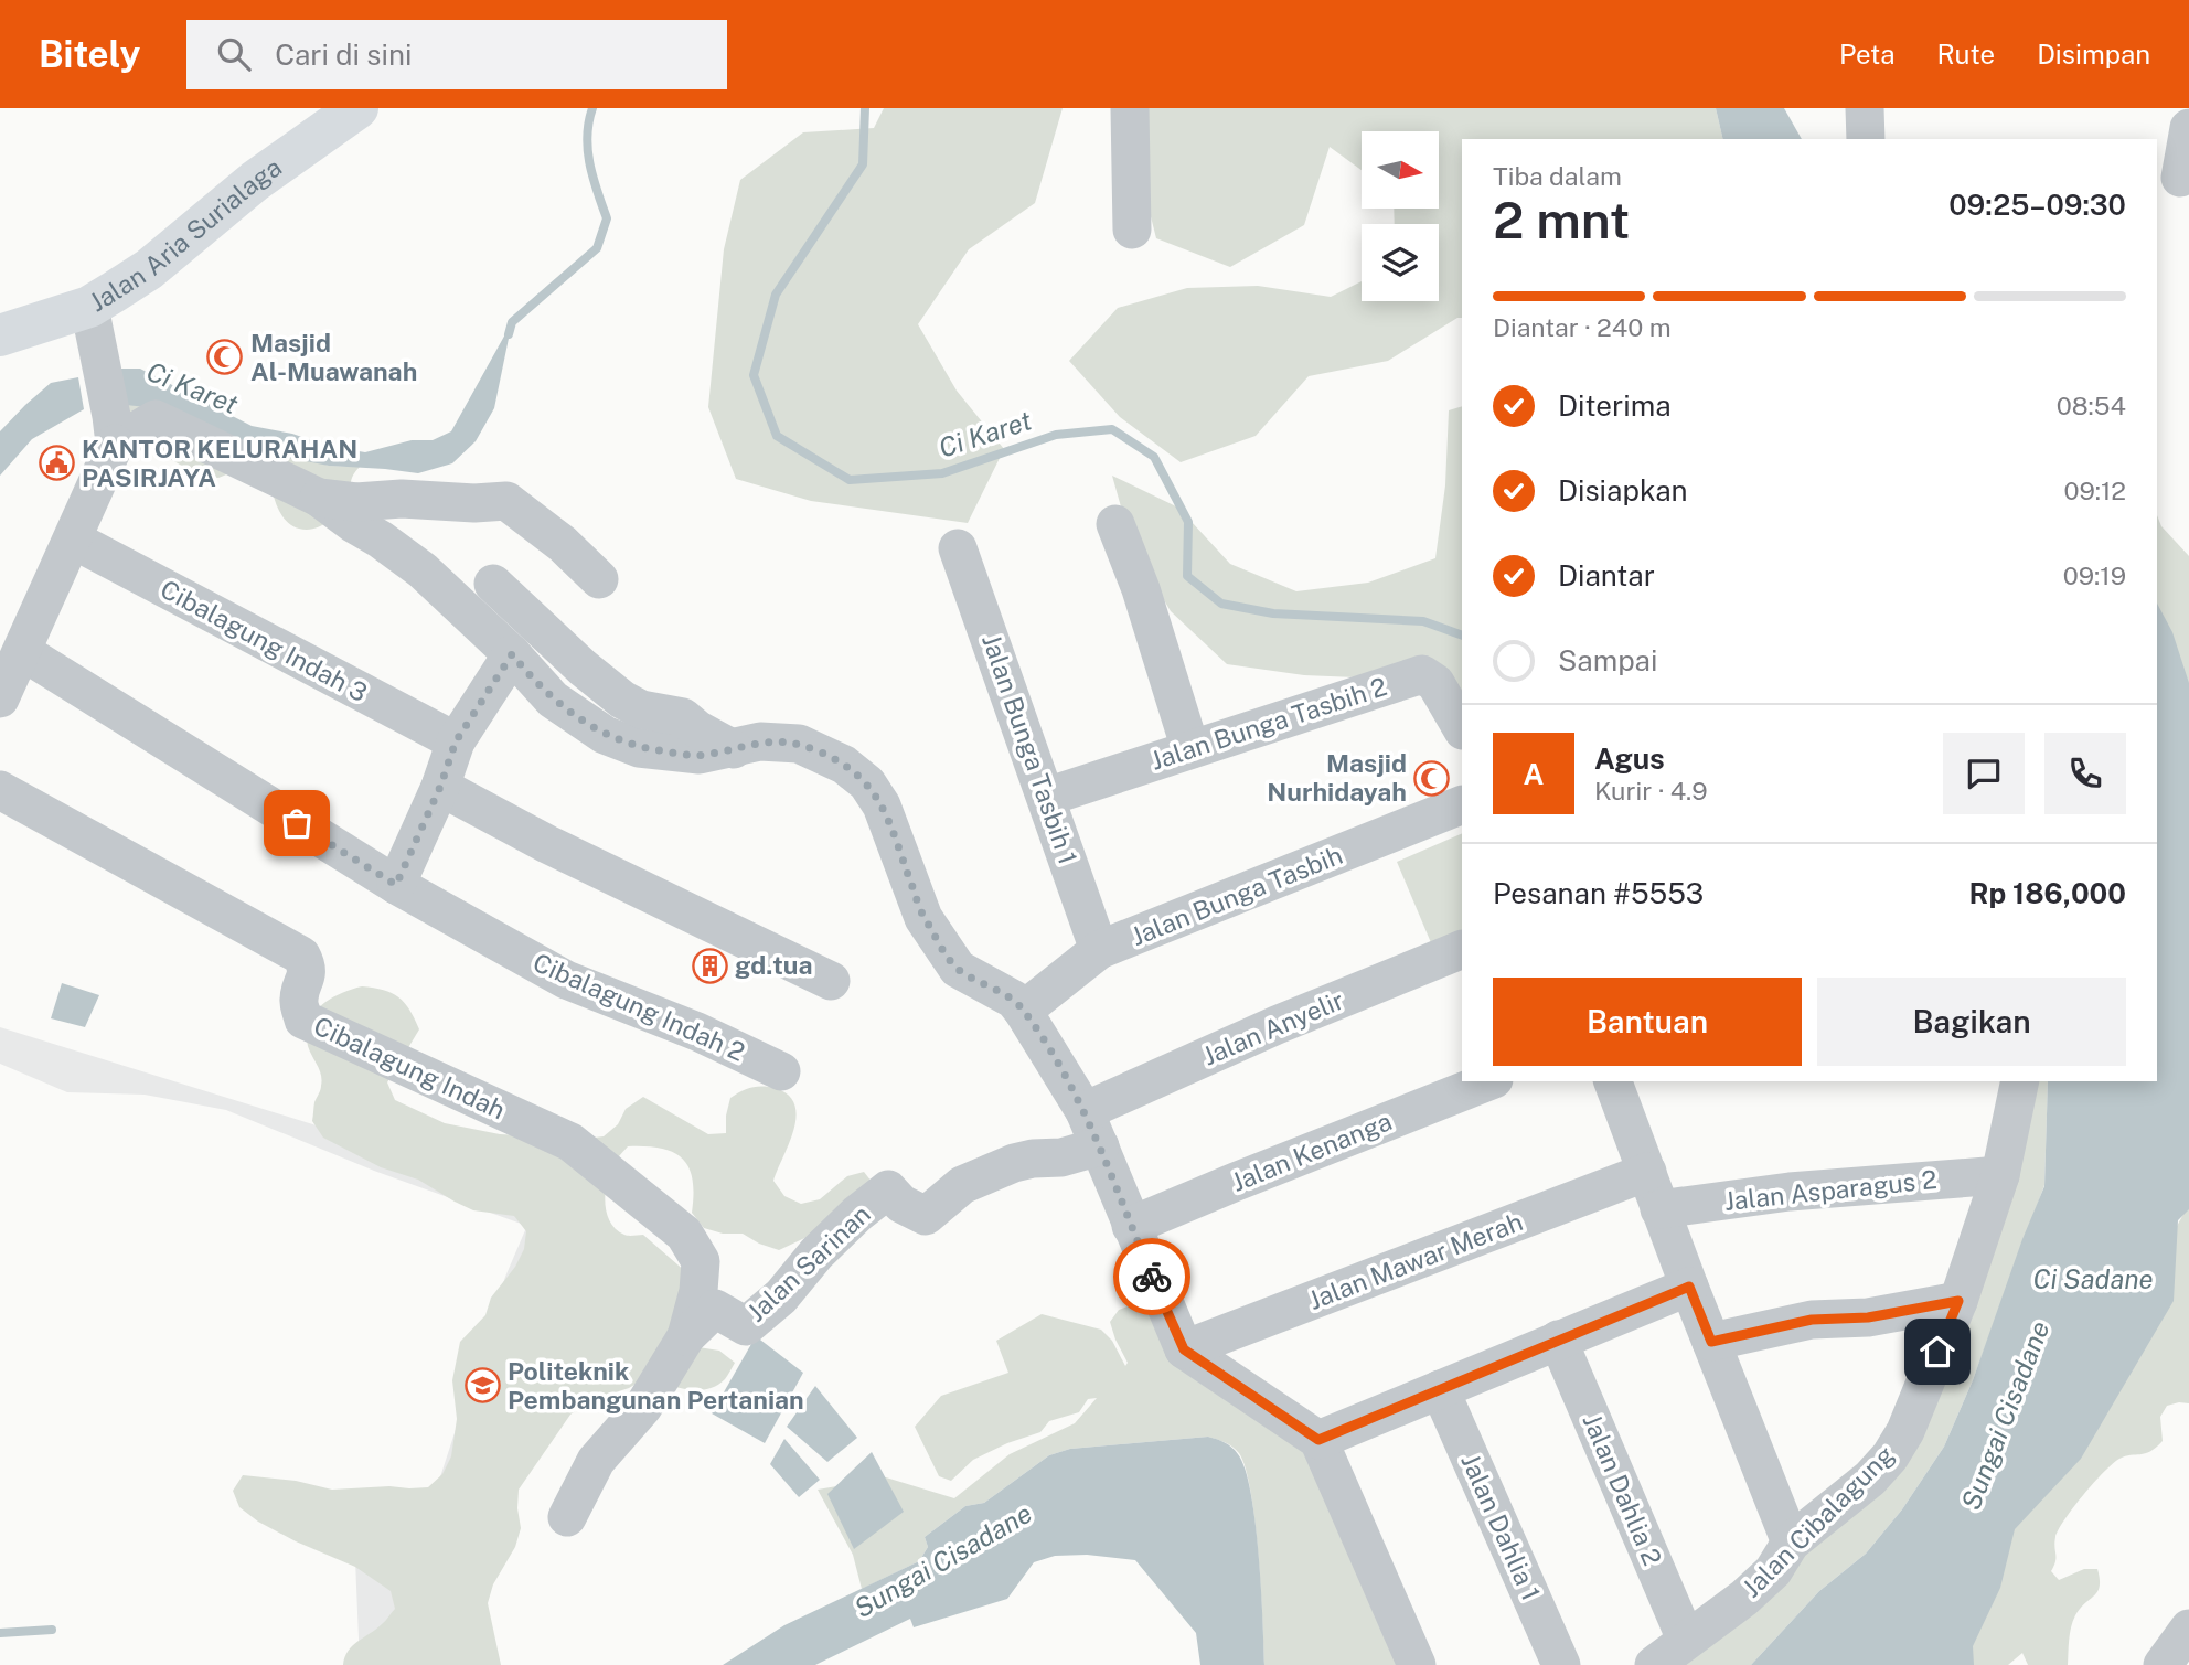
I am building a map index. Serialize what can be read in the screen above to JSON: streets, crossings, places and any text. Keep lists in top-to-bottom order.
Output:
{
  "streets": {
    "main road": ["Jalan Aria Surialaga"],
    "street": [
      "Cibalagung Indah 3",
      "Jalan Bunga Tasbih 2",
      "Jalan Bunga Tasbih 1",
      "Jalan Bunga Tasbih",
      "Cibalagung Indah 2",
      "Jalan Anyelir",
      "Cibalagung Indah",
      "Jalan Kenanga",
      "Jalan Asparagus 2",
      "Jalan Mawar Merah",
      "Jalan Sarinan",
      "Jalan Dahlia 2",
      "Jalan Cibalagung",
      "Jalan Dahlia 1"
    ]
  },
  "crossings": [
    ["Jalan Bunga Tasbih 2", "Jalan Bunga Tasbih 1"],
    ["Jalan Bunga Tasbih 1", "Jalan Bunga Tasbih"],
    ["Cibalagung Indah", "Jalan Sarinan"],
    ["Jalan Asparagus 2", "Jalan Cibalagung"],
    ["Jalan Dahlia 2", "Jalan Cibalagung"]
  ],
  "water": ["Ci Karet", "Ci Sadane", "Sungai Cisadane"],
  "places": {
    "mosque": ["Masjid Al-Muawanah", "Masjid Nurhidayah"],
    "public building": ["KANTOR KELURAHAN PASIRJAYA"],
    "building": ["gd.tua"],
    "school or university": ["Politeknik Pembangunan Pertanian"]
  },
  "north": "right",
  "page": {
    "header": "Bitely",
    "search": "Cari di sini",
    "nav": ["Peta", "Rute", "Disimpan"],
    "heading": ["2 mnt", "Tiba dalam", "09:25–09:30"],
    "panel": [
      "Agus",
      "Kurir · 4.9",
      "Pesanan #5553",
      "Rp 186,000"
    ],
    "bar": "Diantar · 240 m",
    "list": [
      ["Diterima", "08:54"],
      ["Disiapkan", "09:12"],
      ["Diantar", "09:19"],
      "Sampai"
    ],
    "round": "A",
    "buttons": ["Bantuan", "Bagikan"]
  }
}
